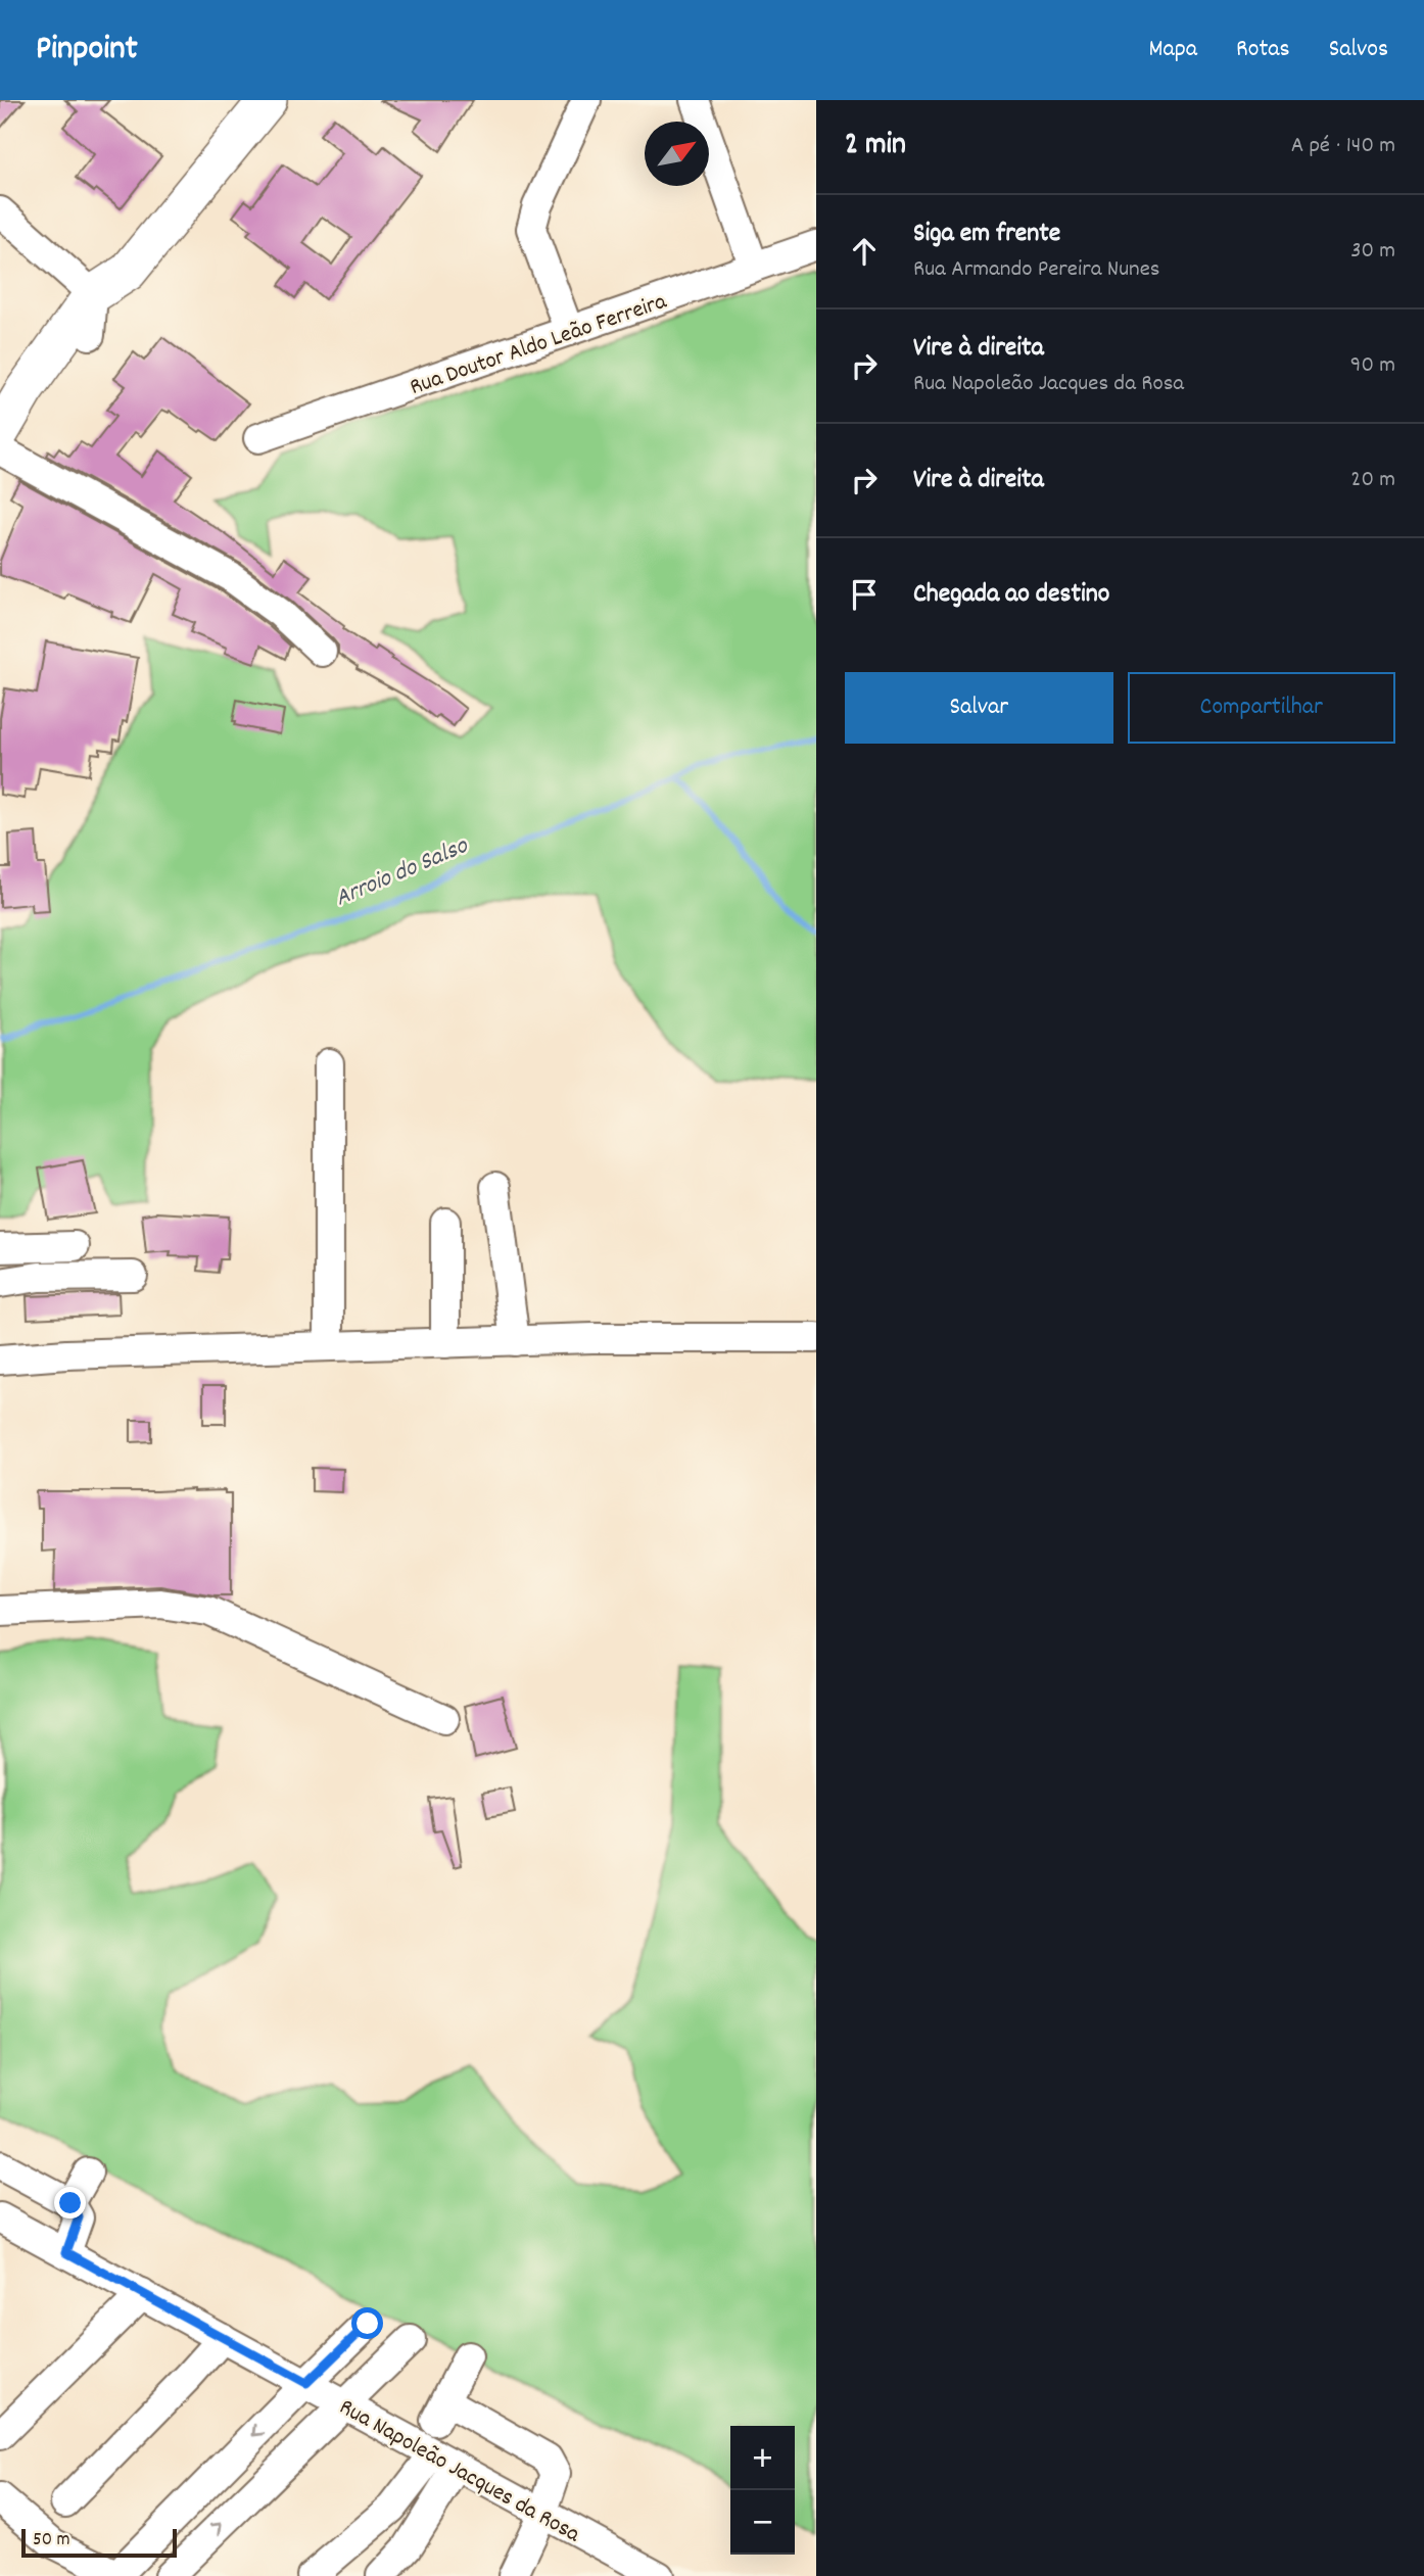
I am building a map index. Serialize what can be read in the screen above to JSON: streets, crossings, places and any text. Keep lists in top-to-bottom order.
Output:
{
  "streets": {
    "street": ["Rua Doutor Aldo Leão Ferreira", "Rua Napoleão Jacques da Rosa"]
  },
  "water": ["Arroio do Salso"],
  "scale_bar": "50 m",
  "north": "top right",
  "page": {
    "header": "Pinpoint",
    "nav": ["Mapa", "Rotas", "Salvos"],
    "heading": ["2 min", "A pé · 140 m"],
    "list": [
      ["Siga em frente", "Rua Armando Pereira Nunes", "30 m"],
      ["Vire à direita", "Rua Napoleão Jacques da Rosa", "90 m"],
      ["Vire à direita", "20 m"],
      "Chegada ao destino"
    ],
    "buttons": ["Salvar", "Compartilhar"],
    "map_buttons": ["+", "−"],
    "scale": "50 m"
  }
}
